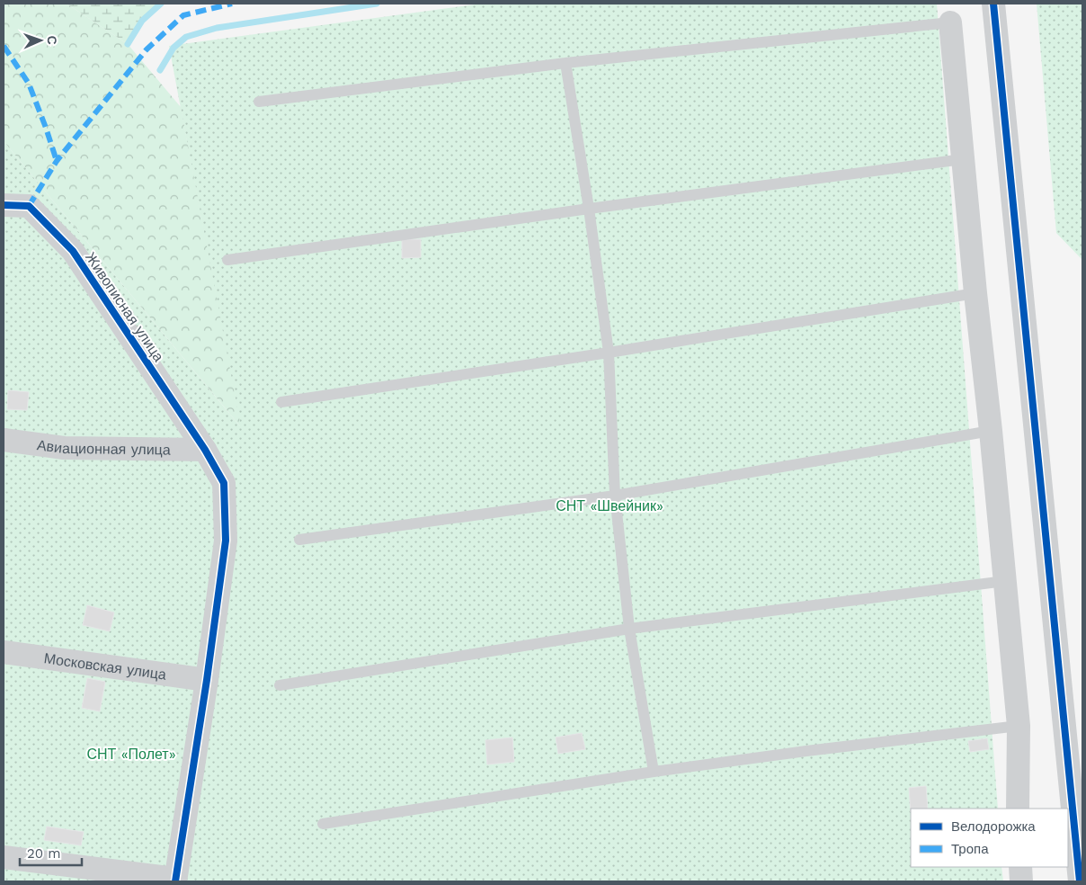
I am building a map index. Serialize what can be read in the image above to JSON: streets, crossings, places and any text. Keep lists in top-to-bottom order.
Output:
{
  "streets": {
    "street": ["Живописная улица", "Авиационная улица", "Московская улица"]
  },
  "crossings": [
    ["Живописная улица", "Авиационная улица"],
    ["Живописная улица", "Московская улица"]
  ],
  "parks": ["СНТ «Швейник»", "СНТ «Полет»"],
  "legend": ["Велодорожка", "Тропа"],
  "scale_bar": "20 m",
  "north": "right"
}
